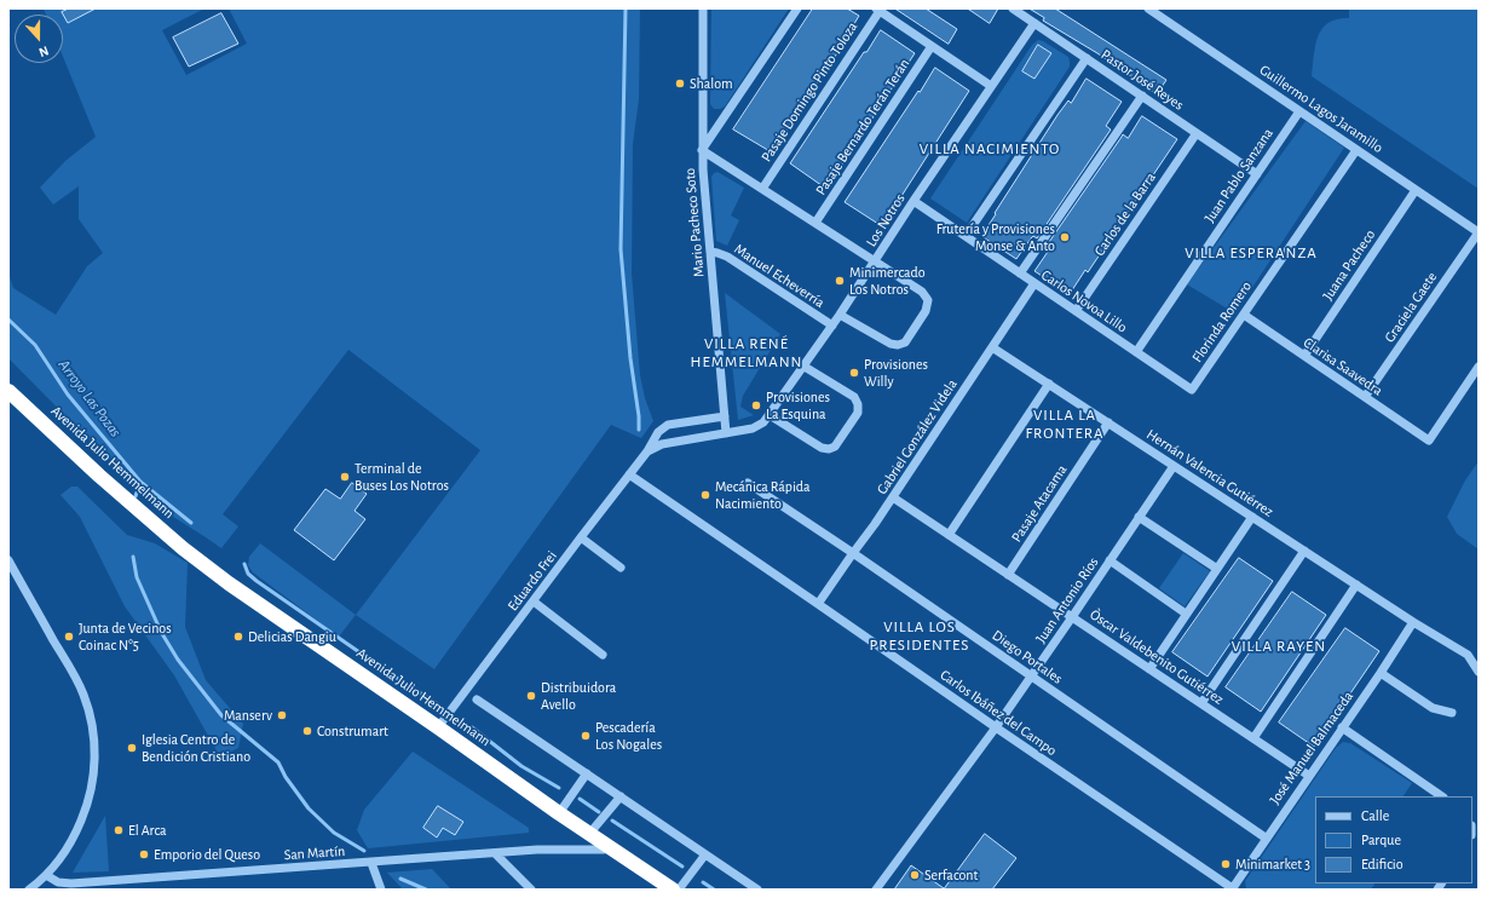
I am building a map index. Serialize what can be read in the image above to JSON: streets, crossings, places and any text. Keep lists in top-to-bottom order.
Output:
{
  "streets": {
    "highway": ["Avenida Julio Hemmelmann"],
    "street": [
      "Pastor José Reyes",
      "Pasaje Domingo Pinto Toloza",
      "Guillermo Lagos Jaramillo",
      "Pasaje Bernardo Terán Terán",
      "Juan Pablo Sanzana",
      "Carlos de la Barra",
      "Los Notros",
      "Mario Pacheco Soto",
      "Juana Pacheco",
      "Manuel Echeverría",
      "Carlos Novoa Lillo",
      "Graciela Gaete",
      "Florinda Romero",
      "Clarisa Saavedra",
      "Gabriel González Videla",
      "Hernán Valencia Gutiérrez",
      "Pasaje Atacama",
      "Eduardo Frei",
      "Juan Antonio Ríos",
      "Diego Portales",
      "Òscar Valdebenito Gutiérrez",
      "Carlos Ibáñez del Campo",
      "José Manuel Balmaceda",
      "San Martín"
    ]
  },
  "crossings": [
    ["Pastor José Reyes", "Juan Pablo Sanzana"],
    ["Pastor José Reyes", "Carlos de la Barra"],
    ["Pastor José Reyes", "Los Notros"],
    ["Guillermo Lagos Jaramillo", "Juan Pablo Sanzana"],
    ["Guillermo Lagos Jaramillo", "Juana Pacheco"],
    ["Guillermo Lagos Jaramillo", "Graciela Gaete"],
    ["Guillermo Lagos Jaramillo", "Florinda Romero"],
    ["Juan Pablo Sanzana", "Carlos Novoa Lillo"],
    ["Carlos de la Barra", "Carlos Novoa Lillo"],
    ["Los Notros", "Mario Pacheco Soto"],
    ["Los Notros", "Manuel Echeverría"],
    ["Los Notros", "Carlos Novoa Lillo"],
    ["Los Notros", "Eduardo Frei"],
    ["Mario Pacheco Soto", "Manuel Echeverría"],
    ["Juana Pacheco", "Clarisa Saavedra"],
    ["Carlos Novoa Lillo", "Florinda Romero"],
    ["Carlos Novoa Lillo", "Gabriel González Videla"],
    ["Graciela Gaete", "Clarisa Saavedra"],
    ["Florinda Romero", "Clarisa Saavedra"],
    ["Gabriel González Videla", "Hernán Valencia Gutiérrez"],
    ["Gabriel González Videla", "Diego Portales"],
    ["Gabriel González Videla", "Òscar Valdebenito Gutiérrez"],
    ["Gabriel González Videla", "Carlos Ibáñez del Campo"],
    ["Avenida Julio Hemmelmann", "Eduardo Frei"],
    ["Avenida Julio Hemmelmann", "San Martín"],
    ["Hernán Valencia Gutiérrez", "Pasaje Atacama"],
    ["Hernán Valencia Gutiérrez", "Juan Antonio Ríos"],
    ["Hernán Valencia Gutiérrez", "José Manuel Balmaceda"],
    ["Pasaje Atacama", "Òscar Valdebenito Gutiérrez"],
    ["Eduardo Frei", "Carlos Ibáñez del Campo"],
    ["Juan Antonio Ríos", "Diego Portales"],
    ["Juan Antonio Ríos", "Òscar Valdebenito Gutiérrez"],
    ["Juan Antonio Ríos", "Carlos Ibáñez del Campo"],
    ["Diego Portales", "José Manuel Balmaceda"],
    ["Òscar Valdebenito Gutiérrez", "José Manuel Balmaceda"],
    ["Carlos Ibáñez del Campo", "José Manuel Balmaceda"]
  ],
  "districts": [
    "VILLA NACIMIENTO",
    "VILLA ESPERANZA",
    "VILLA RENÉ HEMMELMANN",
    "VILLA LA FRONTERA",
    "VILLA LOS PRESIDENTES",
    "VILLA RAYEN"
  ],
  "water": ["Arroyo Las Pozas"],
  "places": [
    "Shalom",
    "Frutería y Provisiones Monse & Anto",
    "Minimercado Los Notros",
    "Provisiones Willy",
    "Provisiones La Esquina",
    "Terminal de Buses Los Notros",
    "Mecánica Rápida Nacimiento",
    "Junta de Vecinos Coinac N°5",
    "Delicias Dangiu",
    "Distribuidora Avello",
    "Manserv",
    "Construmart",
    "Pescadería Los Nogales",
    "Iglesia Centro de Bendición Cristiano",
    "El Arca",
    "Emporio del Queso",
    "Minimarket 3",
    "Serfacont"
  ],
  "legend": ["Calle", "Parque", "Edificio"],
  "north": "bottom"
}
